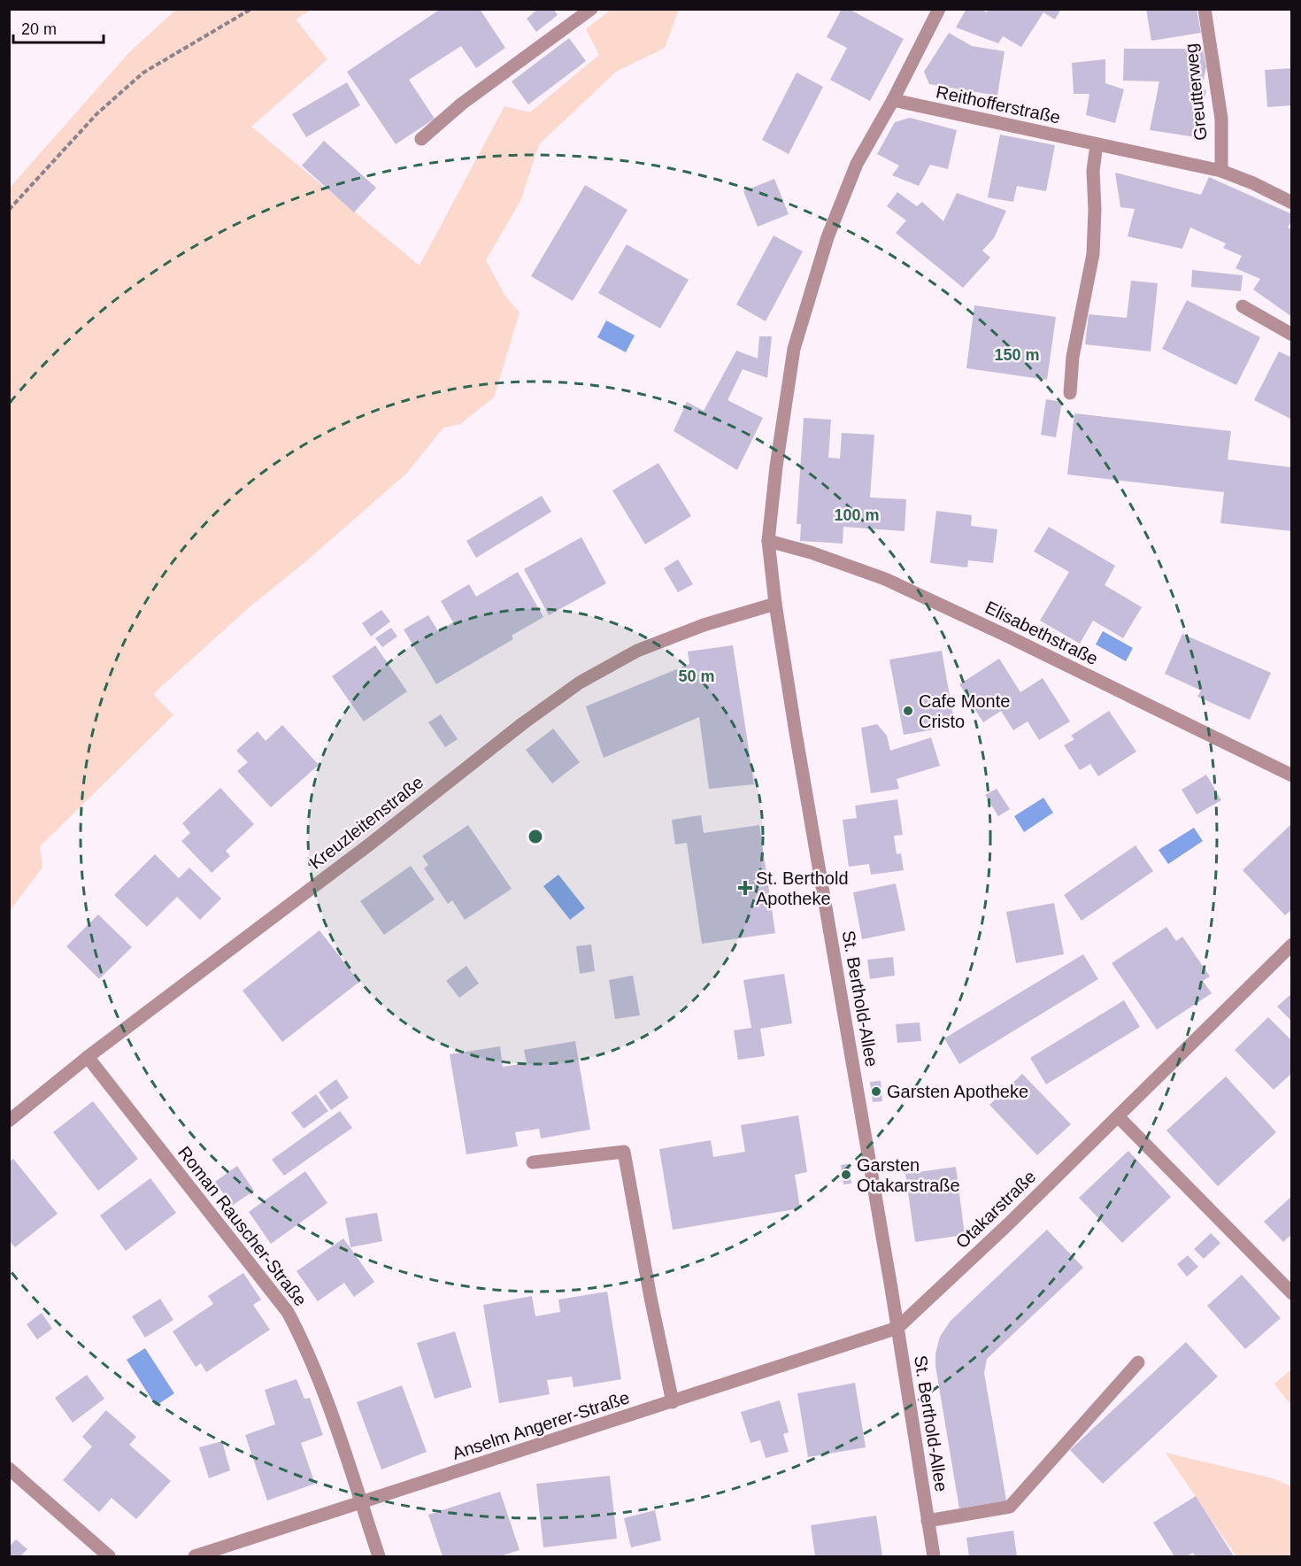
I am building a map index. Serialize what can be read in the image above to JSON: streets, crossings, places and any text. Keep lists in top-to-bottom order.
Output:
{
  "streets": {
    "street": [
      "Greutterweg",
      "Reithofferstraße",
      "Elisabethstraße",
      "Kreuzleitenstraße",
      "St. Berthold-Allee",
      "Otakarstraße",
      "Roman Rauscher-Straße",
      "Anselm Angerer-Straße"
    ]
  },
  "crossings": [
    ["Greutterweg", "Reithofferstraße"],
    ["Reithofferstraße", "St. Berthold-Allee"],
    ["Elisabethstraße", "St. Berthold-Allee"],
    ["Kreuzleitenstraße", "St. Berthold-Allee"],
    ["Kreuzleitenstraße", "Roman Rauscher-Straße"],
    ["St. Berthold-Allee", "Otakarstraße"],
    ["St. Berthold-Allee", "Anselm Angerer-Straße"],
    ["Otakarstraße", "Anselm Angerer-Straße"],
    ["Roman Rauscher-Straße", "Anselm Angerer-Straße"]
  ],
  "places": {
    "other": ["Cafe Monte Cristo", "Garsten Apotheke", "Garsten Otakarstraße"],
    "health": ["St. Berthold Apotheke"]
  },
  "scale_bar": "20 m",
  "rings": ["150 m", "100 m", "50 m"]
}
